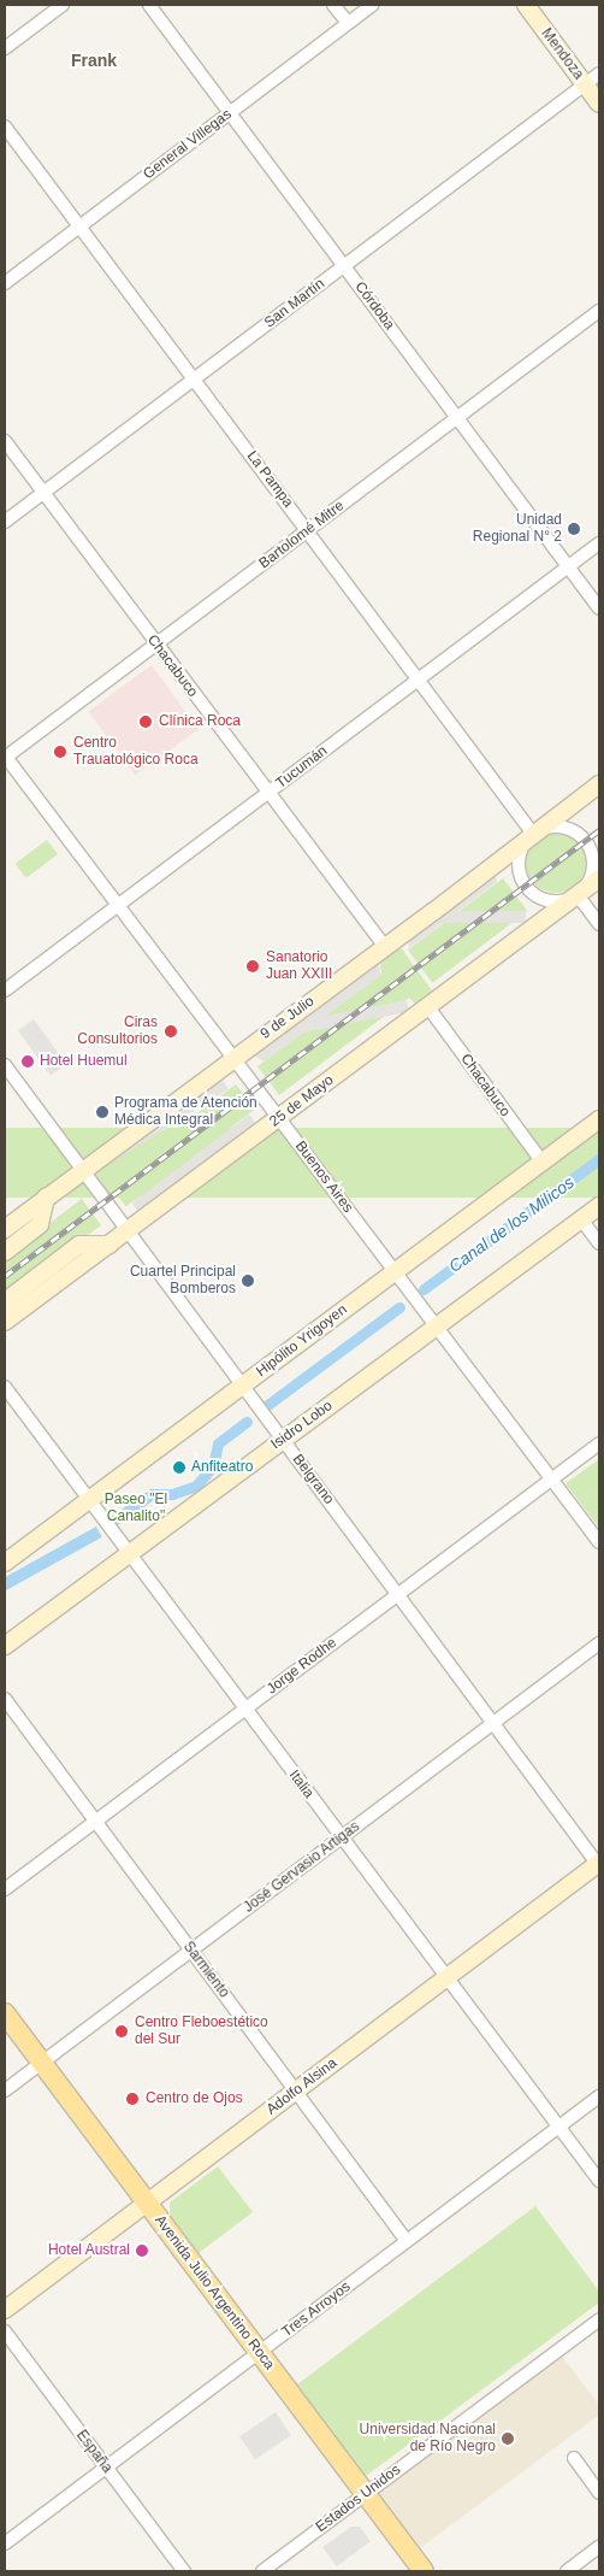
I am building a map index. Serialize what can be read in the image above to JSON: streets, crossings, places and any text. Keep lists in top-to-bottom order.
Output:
{
  "streets": {
    "main road": [
      "Mendoza",
      "9 de Julio",
      "25 de Mayo",
      "Hipólito Yrigoyen",
      "Isidro Lobo",
      "Adolfo Alsina",
      "Avenida Julio Argentino Roca"
    ],
    "street": [
      "General Villegas",
      "San Martín",
      "Córdoba",
      "La Pampa",
      "Bartolomé Mitre",
      "Chacabuco",
      "Tucumán",
      "Buenos Aires",
      "Belgrano",
      "Jorge Rodhe",
      "Italia",
      "José Gervasio Artigas",
      "Sarmiento",
      "Tres Arroyos",
      "España",
      "Estados Unidos"
    ]
  },
  "crossings": [
    ["Mendoza", "San Martín"],
    ["General Villegas", "Córdoba"],
    ["General Villegas", "La Pampa"],
    ["San Martín", "Córdoba"],
    ["San Martín", "La Pampa"],
    ["San Martín", "Chacabuco"],
    ["Córdoba", "Bartolomé Mitre"],
    ["Córdoba", "Tucumán"],
    ["La Pampa", "Bartolomé Mitre"],
    ["La Pampa", "Tucumán"],
    ["La Pampa", "9 de Julio"],
    ["La Pampa", "25 de Mayo"],
    ["Bartolomé Mitre", "Chacabuco"],
    ["Bartolomé Mitre", "Buenos Aires"],
    ["Chacabuco", "Tucumán"],
    ["Chacabuco", "9 de Julio"],
    ["Chacabuco", "25 de Mayo"],
    ["Chacabuco", "Hipólito Yrigoyen"],
    ["Tucumán", "Buenos Aires"],
    ["9 de Julio", "25 de Mayo"],
    ["9 de Julio", "Buenos Aires"],
    ["9 de Julio", "Belgrano"],
    ["25 de Mayo", "Buenos Aires"],
    ["25 de Mayo", "Belgrano"],
    ["Buenos Aires", "Hipólito Yrigoyen"],
    ["Buenos Aires", "Isidro Lobo"],
    ["Buenos Aires", "Jorge Rodhe"],
    ["Hipólito Yrigoyen", "Belgrano"],
    ["Hipólito Yrigoyen", "Italia"],
    ["Isidro Lobo", "Belgrano"],
    ["Isidro Lobo", "Italia"],
    ["Belgrano", "Jorge Rodhe"],
    ["Belgrano", "José Gervasio Artigas"],
    ["Belgrano", "Adolfo Alsina"],
    ["Jorge Rodhe", "Italia"],
    ["Jorge Rodhe", "Sarmiento"],
    ["Italia", "José Gervasio Artigas"],
    ["Italia", "Adolfo Alsina"],
    ["Italia", "Tres Arroyos"],
    ["José Gervasio Artigas", "Sarmiento"],
    ["José Gervasio Artigas", "Avenida Julio Argentino Roca"],
    ["Sarmiento", "Adolfo Alsina"],
    ["Sarmiento", "Tres Arroyos"],
    ["Adolfo Alsina", "Avenida Julio Argentino Roca"],
    ["Avenida Julio Argentino Roca", "Tres Arroyos"],
    ["Avenida Julio Argentino Roca", "Estados Unidos"],
    ["Tres Arroyos", "España"]
  ],
  "districts": ["Frank"],
  "water": ["Canal de los Milicos"],
  "parks": ["Paseo \"El Canalito\""],
  "places": [
    "Unidad Regional N° 2",
    "Clínica Roca",
    "Centro Trauatológico Roca",
    "Sanatorio Juan XXIII",
    "Ciras Consultorios",
    "Hotel Huemul",
    "Programa de Atención Médica Integral",
    "Cuartel Principal Bomberos",
    "Anfiteatro",
    "Centro Fleboestético del Sur",
    "Centro de Ojos",
    "Hotel Austral",
    "Universidad Nacional de Río Negro"
  ]
}
